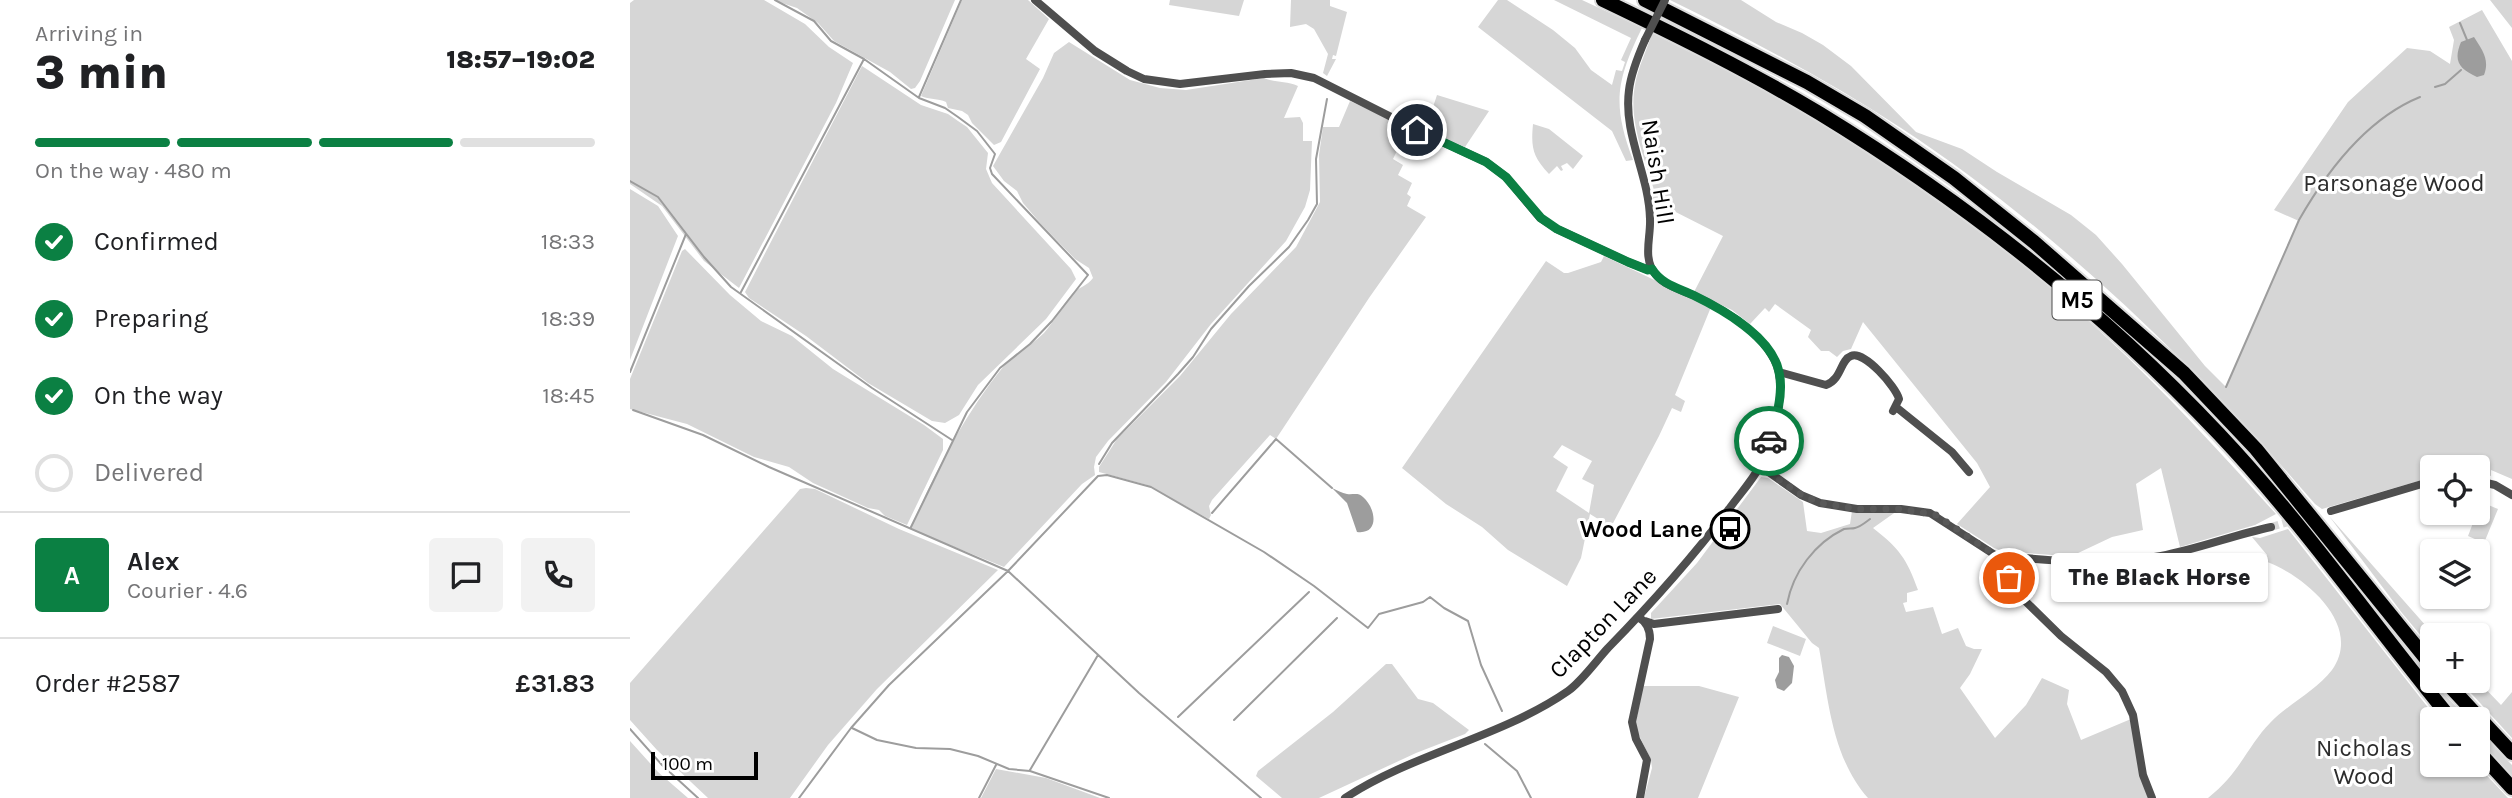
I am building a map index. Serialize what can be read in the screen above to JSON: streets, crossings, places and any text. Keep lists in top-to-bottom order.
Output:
{
  "streets": {
    "highway": ["M5"],
    "street": ["Naish Hill", "Clapton Lane"]
  },
  "parks": ["Parsonage Wood", "Nicholas Wood"],
  "places": {
    "bus stop": ["Wood Lane"],
    "other": ["The Black Horse"]
  },
  "scale_bar": "100 m",
  "page": {
    "heading": ["3 min", "Arriving in", "18:57–19:02"],
    "panel": [
      "Alex",
      "Courier · 4.6",
      "Order #2587",
      "£31.83"
    ],
    "bar": "On the way · 480 m",
    "list": [
      ["Confirmed", "18:33"],
      ["Preparing", "18:39"],
      ["On the way", "18:45"],
      "Delivered"
    ],
    "map_buttons": ["+", "−"],
    "round": "A",
    "bubble": "The Black Horse",
    "scale": "100 m"
  }
}
